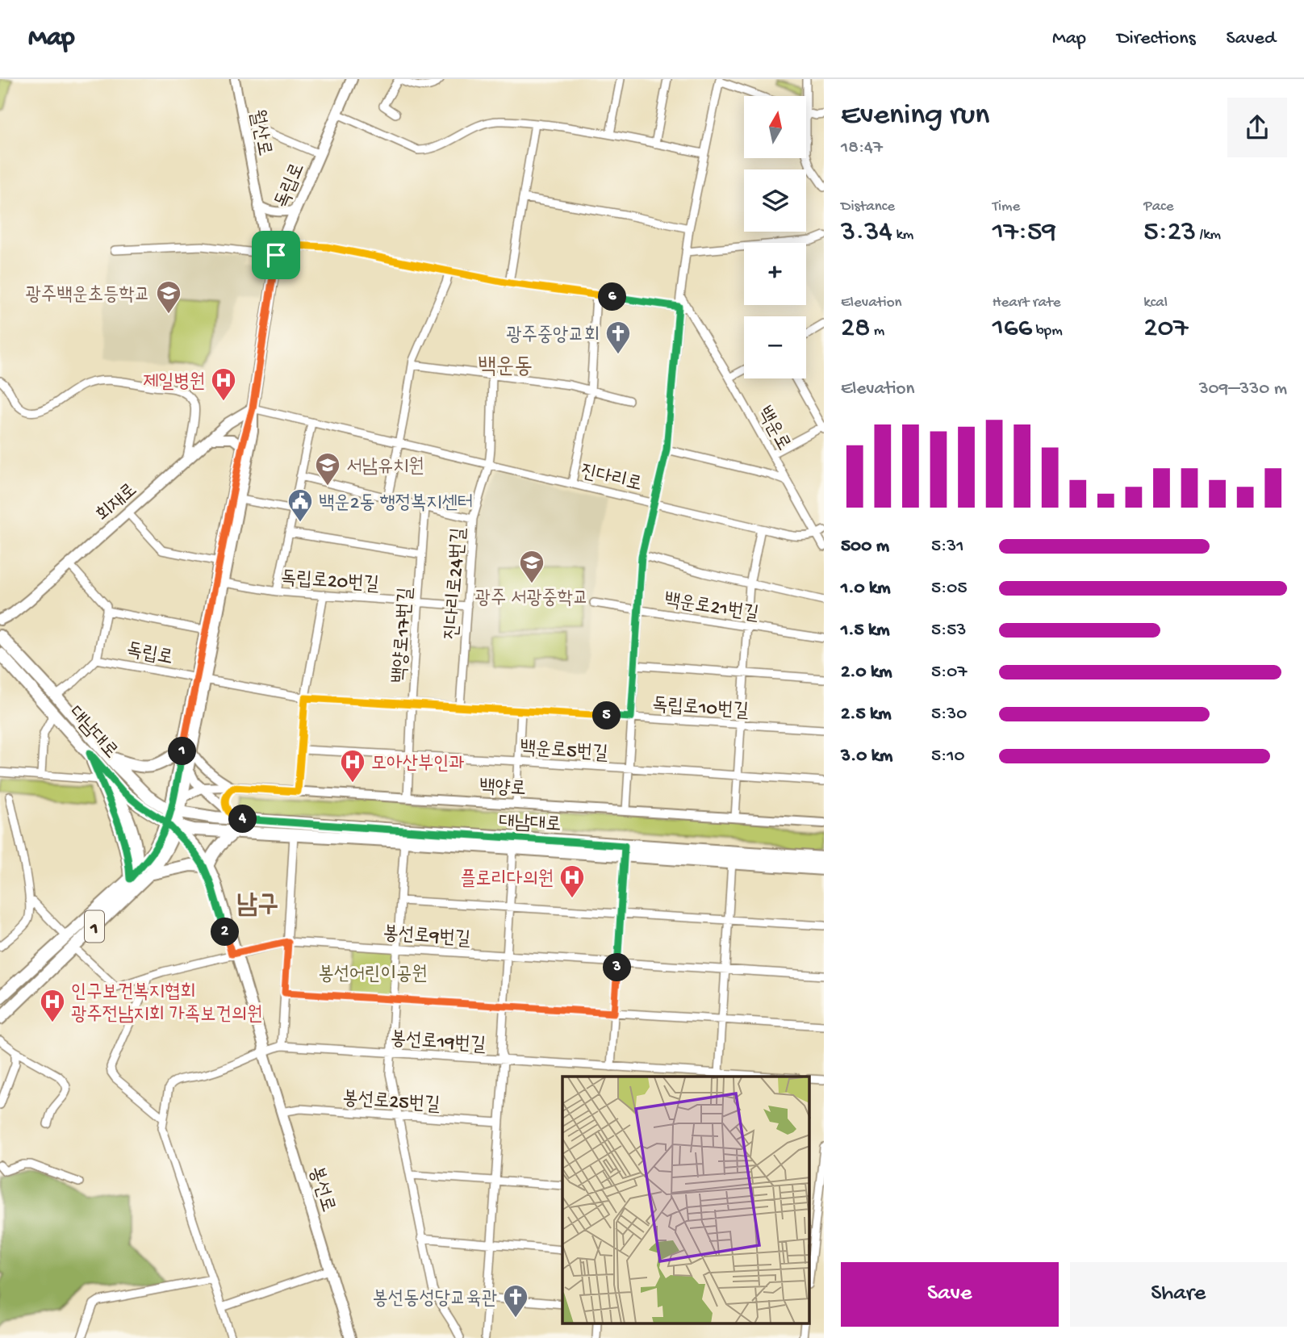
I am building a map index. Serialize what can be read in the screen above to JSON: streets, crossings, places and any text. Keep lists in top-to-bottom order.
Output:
{
  "streets": {
    "main road": [
      "월산로",
      "독립로",
      "회재로",
      "대남대로",
      "1",
      "봉선로"
    ],
    "street": [
      "백운로",
      "진다리로",
      "독립로20번길",
      "진다리로24번길",
      "백운로21번길",
      "백양로17번길",
      "독립로10번길",
      "백운로5번길",
      "백양로",
      "봉선로9번길",
      "봉선로19번길",
      "봉선로25번길"
    ]
  },
  "crossings": [
    ["월산로", "독립로"],
    ["독립로", "진다리로"],
    ["독립로", "회재로"],
    ["독립로", "독립로20번길"],
    ["독립로", "독립로10번길"],
    ["독립로", "대남대로"],
    ["독립로", "백양로"],
    ["독립로", "1"],
    ["백운로", "진다리로"],
    ["진다리로", "회재로"],
    ["진다리로", "진다리로24번길"],
    ["독립로20번길", "진다리로24번길"],
    ["독립로20번길", "백양로17번길"],
    ["진다리로24번길", "독립로10번길"],
    ["백양로17번길", "독립로10번길"],
    ["백양로17번길", "백운로5번길"],
    ["백양로17번길", "백양로"],
    ["대남대로", "1"],
    ["대남대로", "봉선로"],
    ["1", "봉선로9번길"],
    ["1", "봉선로"],
    ["봉선로9번길", "봉선로"],
    ["봉선로19번길", "봉선로"],
    ["봉선로25번길", "봉선로"]
  ],
  "districts": ["백운동", "남구"],
  "parks": ["봉선어린이공원"],
  "places": {
    "school or university": ["광주백운초등학교", "서남유치원", "광주 서광중학교"],
    "church": ["광주중앙교회", "봉선동성당교육관"],
    "hospital": [
      "제일병원",
      "모아산부인과",
      "플로리다의원",
      "인구보건복지협회 광주전남지회 가족보건의원"
    ],
    "public building": ["백운2동 행정복지센터"]
  },
  "north": "top",
  "page": {
    "header": "Map",
    "nav": ["Map", "Directions", "Saved"],
    "heading": ["Evening run", "18:47"],
    "map_buttons": ["+", "−"],
    "stats": [
      ["Distance", "3.34 km"],
      ["Time", "17:59"],
      ["Pace", "5:23 /km"],
      ["Elevation", "28 m"],
      ["Heart rate", "166 bpm"],
      ["kcal", "207"]
    ],
    "pins": [
      "6",
      "5",
      "1",
      "4",
      "2",
      "3"
    ],
    "chart": ["Elevation", "309–330 m"],
    "list": [
      {
        "name": "500 m",
        "note": "5:31"
      },
      {
        "name": "1.0 km",
        "note": "5:05"
      },
      {
        "name": "1.5 km",
        "note": "5:53"
      },
      {
        "name": "2.0 km",
        "note": "5:07"
      },
      {
        "name": "2.5 km",
        "note": "5:30"
      },
      {
        "name": "3.0 km",
        "note": "5:10"
      }
    ],
    "buttons": ["Save", "Share"]
  }
}
